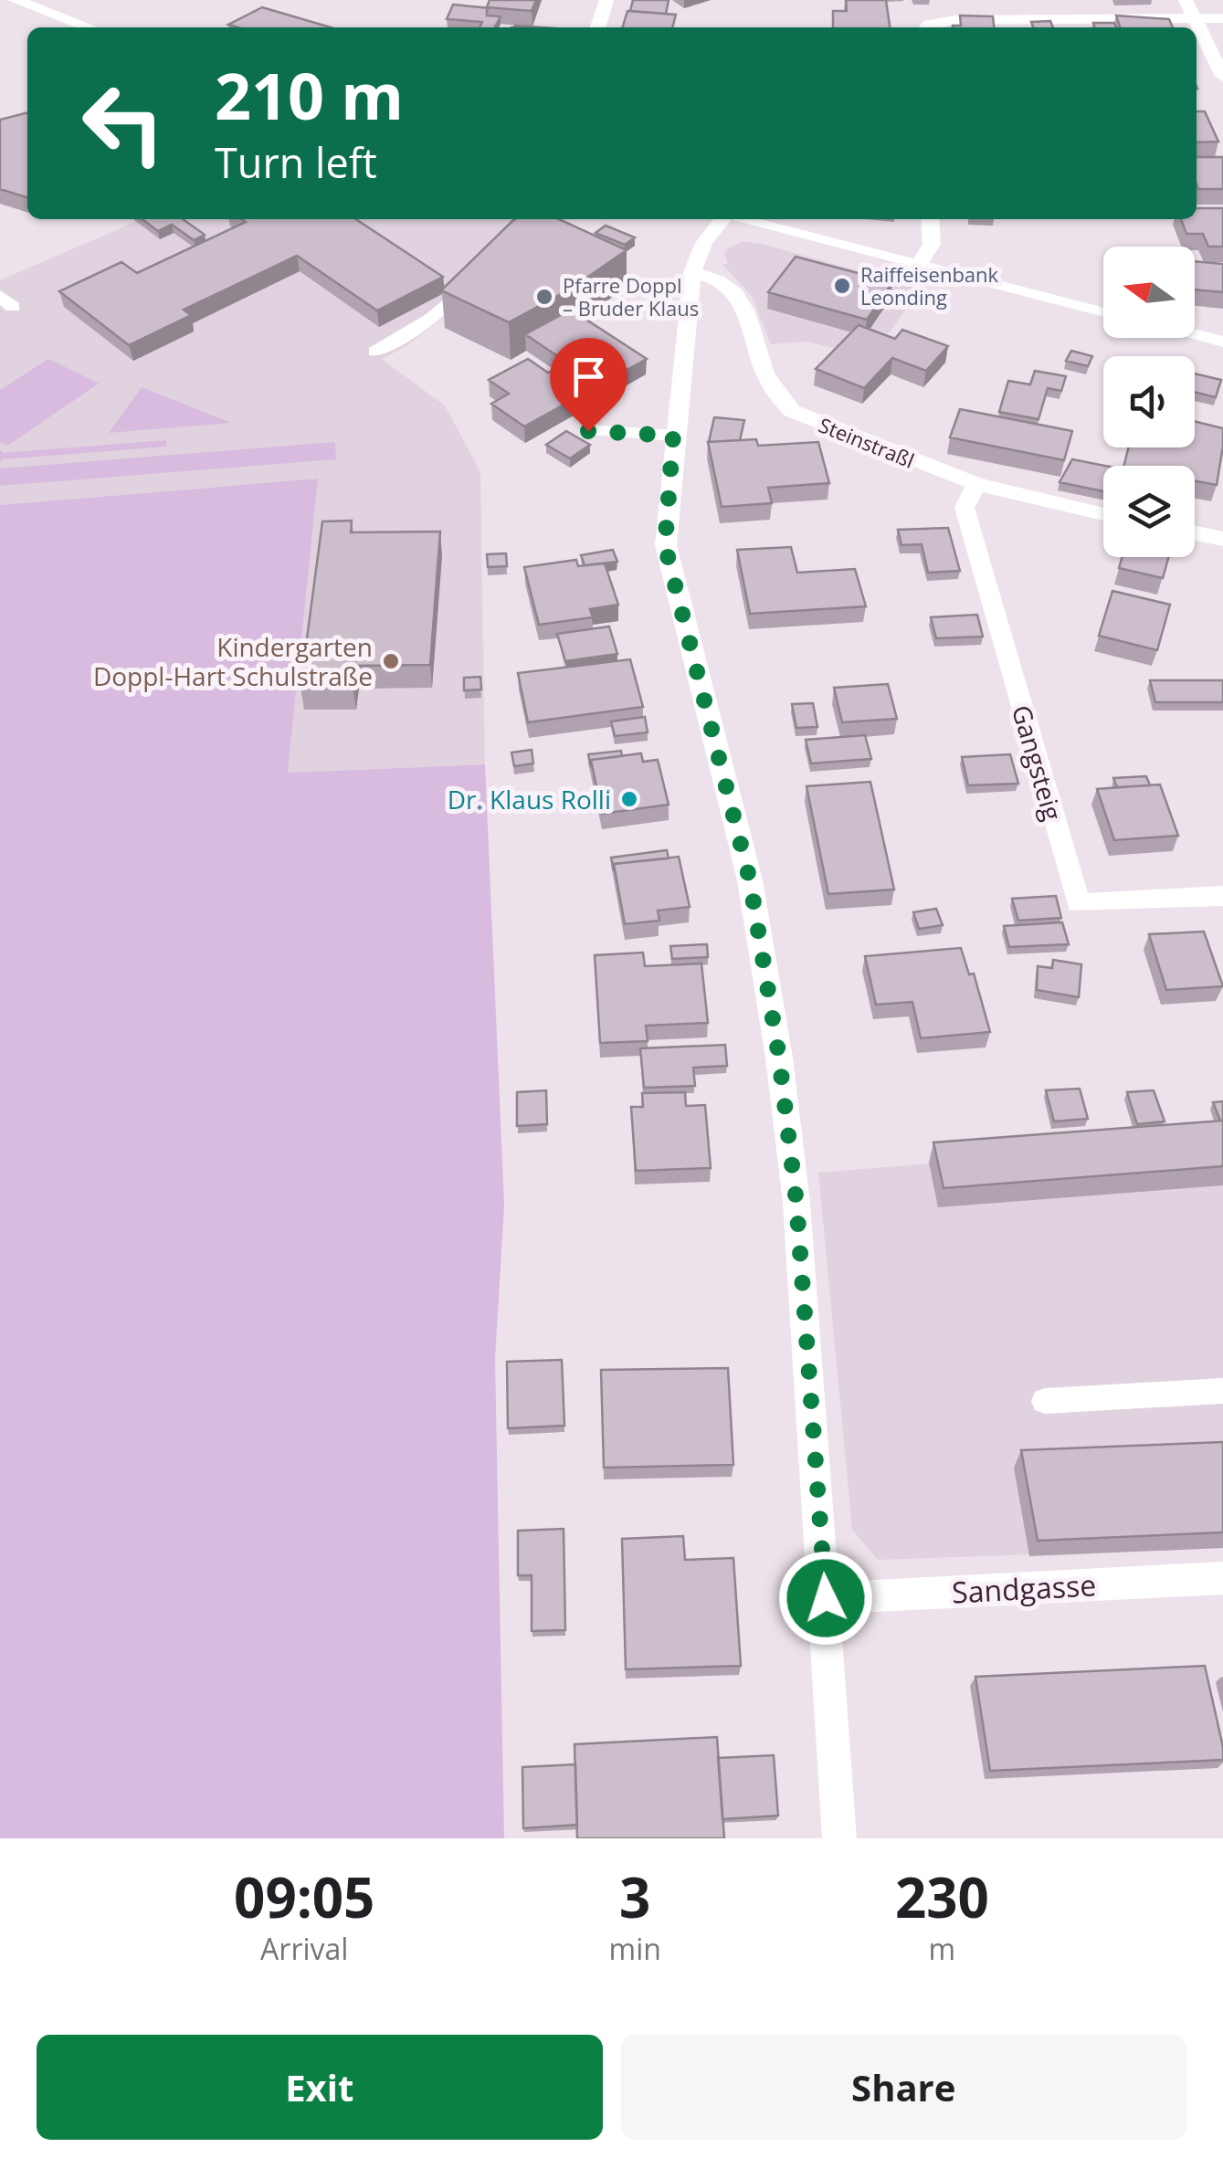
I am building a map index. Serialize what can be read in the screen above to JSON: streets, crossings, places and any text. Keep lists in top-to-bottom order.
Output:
{
  "streets": {
    "street": ["Steinstraßl", "Gangsteig", "Sandgasse"]
  },
  "crossings": [
    ["Steinstraßl", "Gangsteig"]
  ],
  "places": [
    "Raiffeisenbank Leonding",
    "Pfarre Doppl – Bruder Klaus",
    "Kindergarten Doppl-Hart Schulstraße",
    "Dr. Klaus Rolli"
  ],
  "north": "left",
  "page": {
    "turn": ["210 m", "Turn left"],
    "eta": [
      "09:05",
      "Arrival",
      "3",
      "min",
      "230",
      "m"
    ],
    "buttons": ["Exit", "Share"]
  }
}
